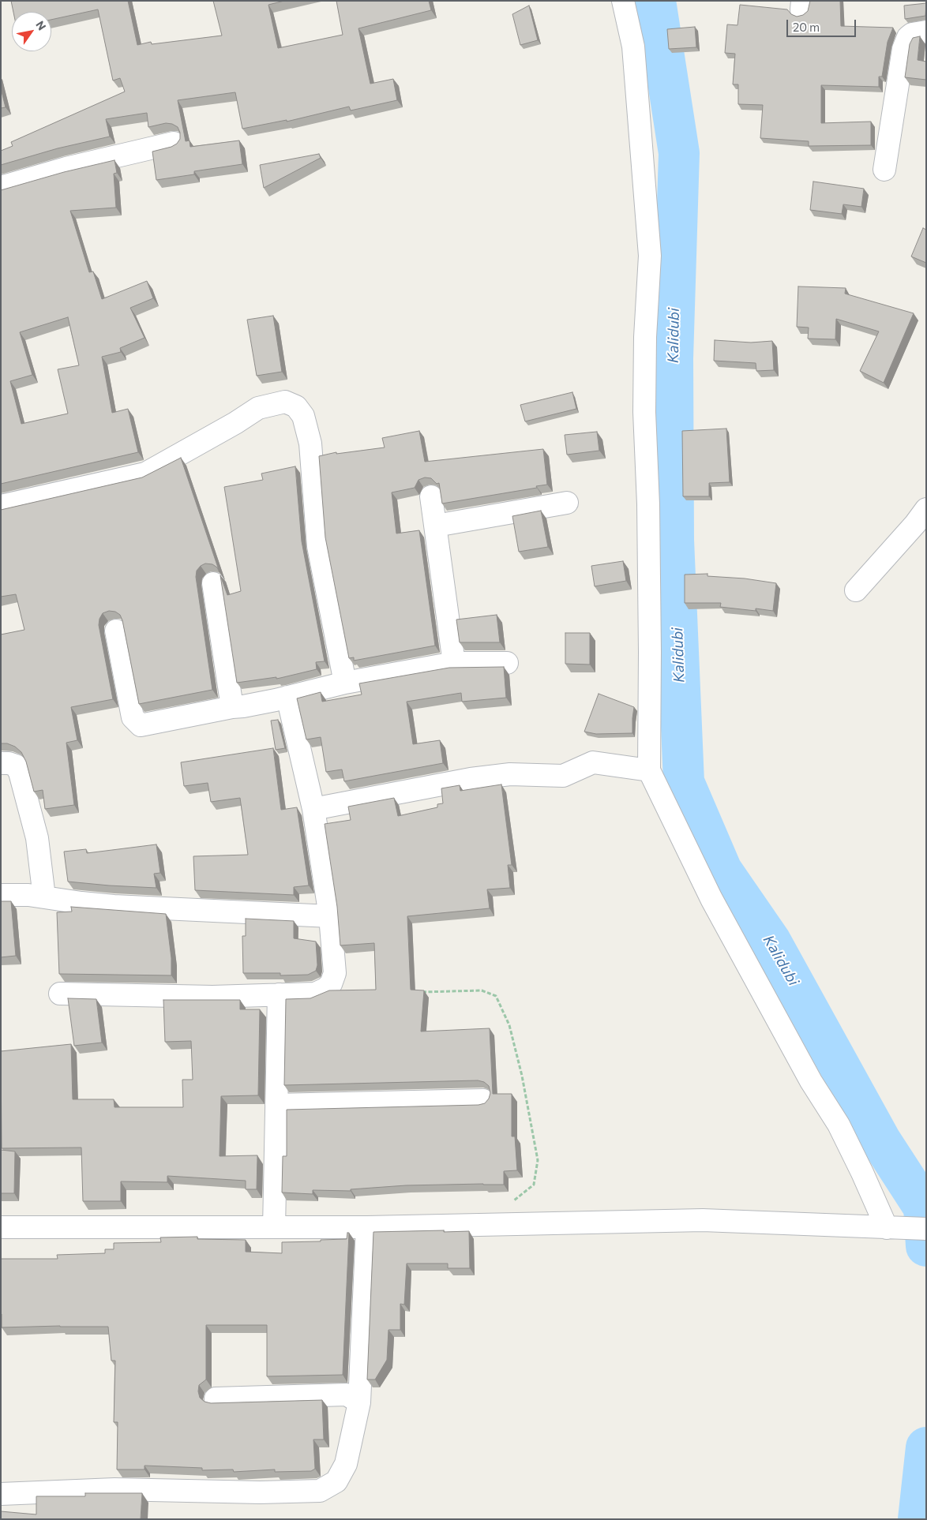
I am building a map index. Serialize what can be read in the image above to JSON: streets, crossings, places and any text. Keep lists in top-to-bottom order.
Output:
{
  "water": ["Kalidubi"],
  "scale_bar": "20 m",
  "north": "top right"
}
